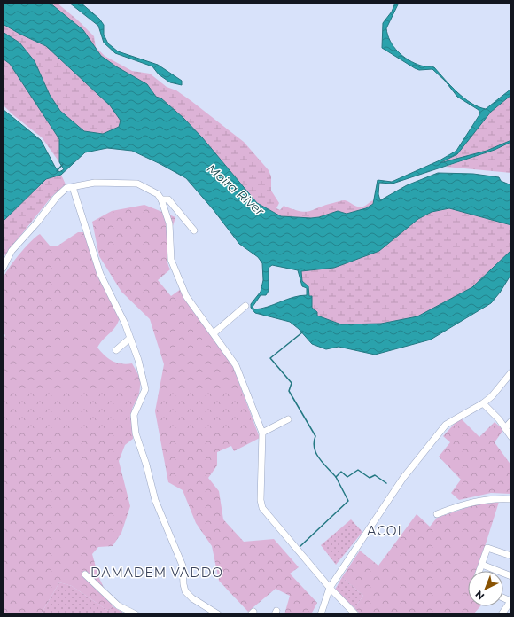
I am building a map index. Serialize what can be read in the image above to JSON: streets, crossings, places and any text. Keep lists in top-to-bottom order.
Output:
{
  "districts": ["ACOI", "DAMADEM VADDO"],
  "water": ["Moira River"],
  "north": "bottom left"
}
